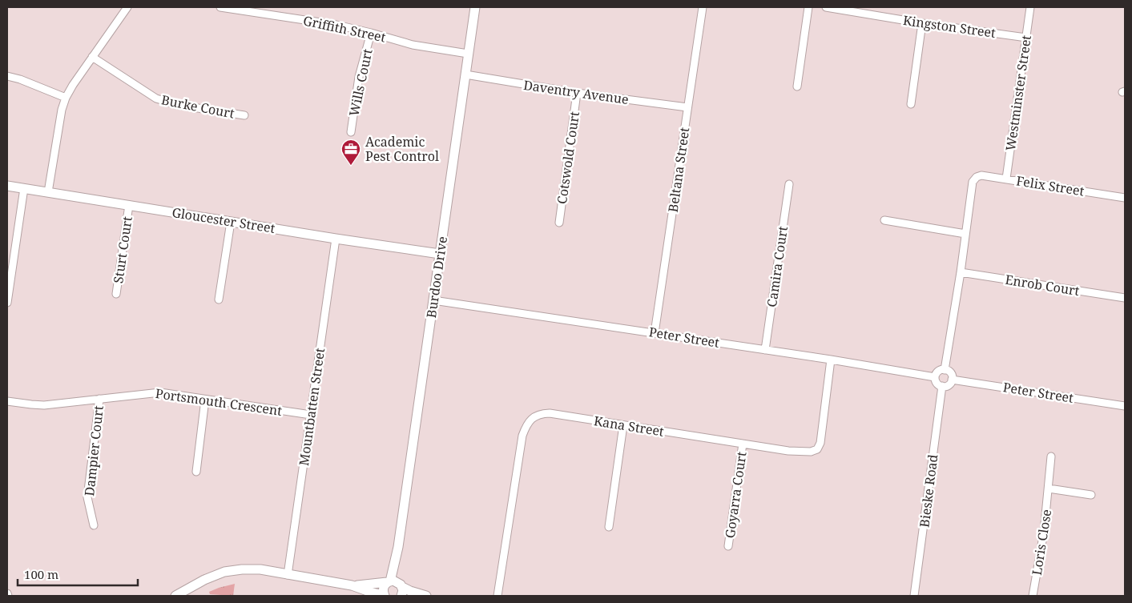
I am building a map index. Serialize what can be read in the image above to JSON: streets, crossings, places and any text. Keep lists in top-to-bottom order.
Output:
{
  "streets": {
    "street": [
      "Kingston Street",
      "Griffith Street",
      "Wills Court",
      "Daventry Avenue",
      "Westminster Street",
      "Burke Court",
      "Cotswold Court",
      "Beltana Street",
      "Felix Street",
      "Gloucester Street",
      "Sturt Court",
      "Camira Court",
      "Burdoo Drive",
      "Enrob Court",
      "Peter Street",
      "Portsmouth Crescent",
      "Mountbatten Street",
      "Kana Street",
      "Dampier Court",
      "Bieske Road",
      "Goyarra Court",
      "Loris Close"
    ]
  },
  "crossings": [
    ["Kingston Street", "Westminster Street"],
    ["Griffith Street", "Wills Court"],
    ["Griffith Street", "Burdoo Drive"],
    ["Daventry Avenue", "Cotswold Court"],
    ["Daventry Avenue", "Beltana Street"],
    ["Daventry Avenue", "Burdoo Drive"],
    ["Westminster Street", "Felix Street"],
    ["Beltana Street", "Peter Street"],
    ["Gloucester Street", "Sturt Court"],
    ["Gloucester Street", "Burdoo Drive"],
    ["Gloucester Street", "Mountbatten Street"],
    ["Camira Court", "Peter Street"],
    ["Burdoo Drive", "Peter Street"],
    ["Peter Street", "Kana Street"],
    ["Peter Street", "Bieske Road"],
    ["Portsmouth Crescent", "Mountbatten Street"],
    ["Portsmouth Crescent", "Dampier Court"],
    ["Kana Street", "Goyarra Court"]
  ],
  "places": {
    "office": ["Academic Pest Control"]
  },
  "scale_bar": "100 m"
}
